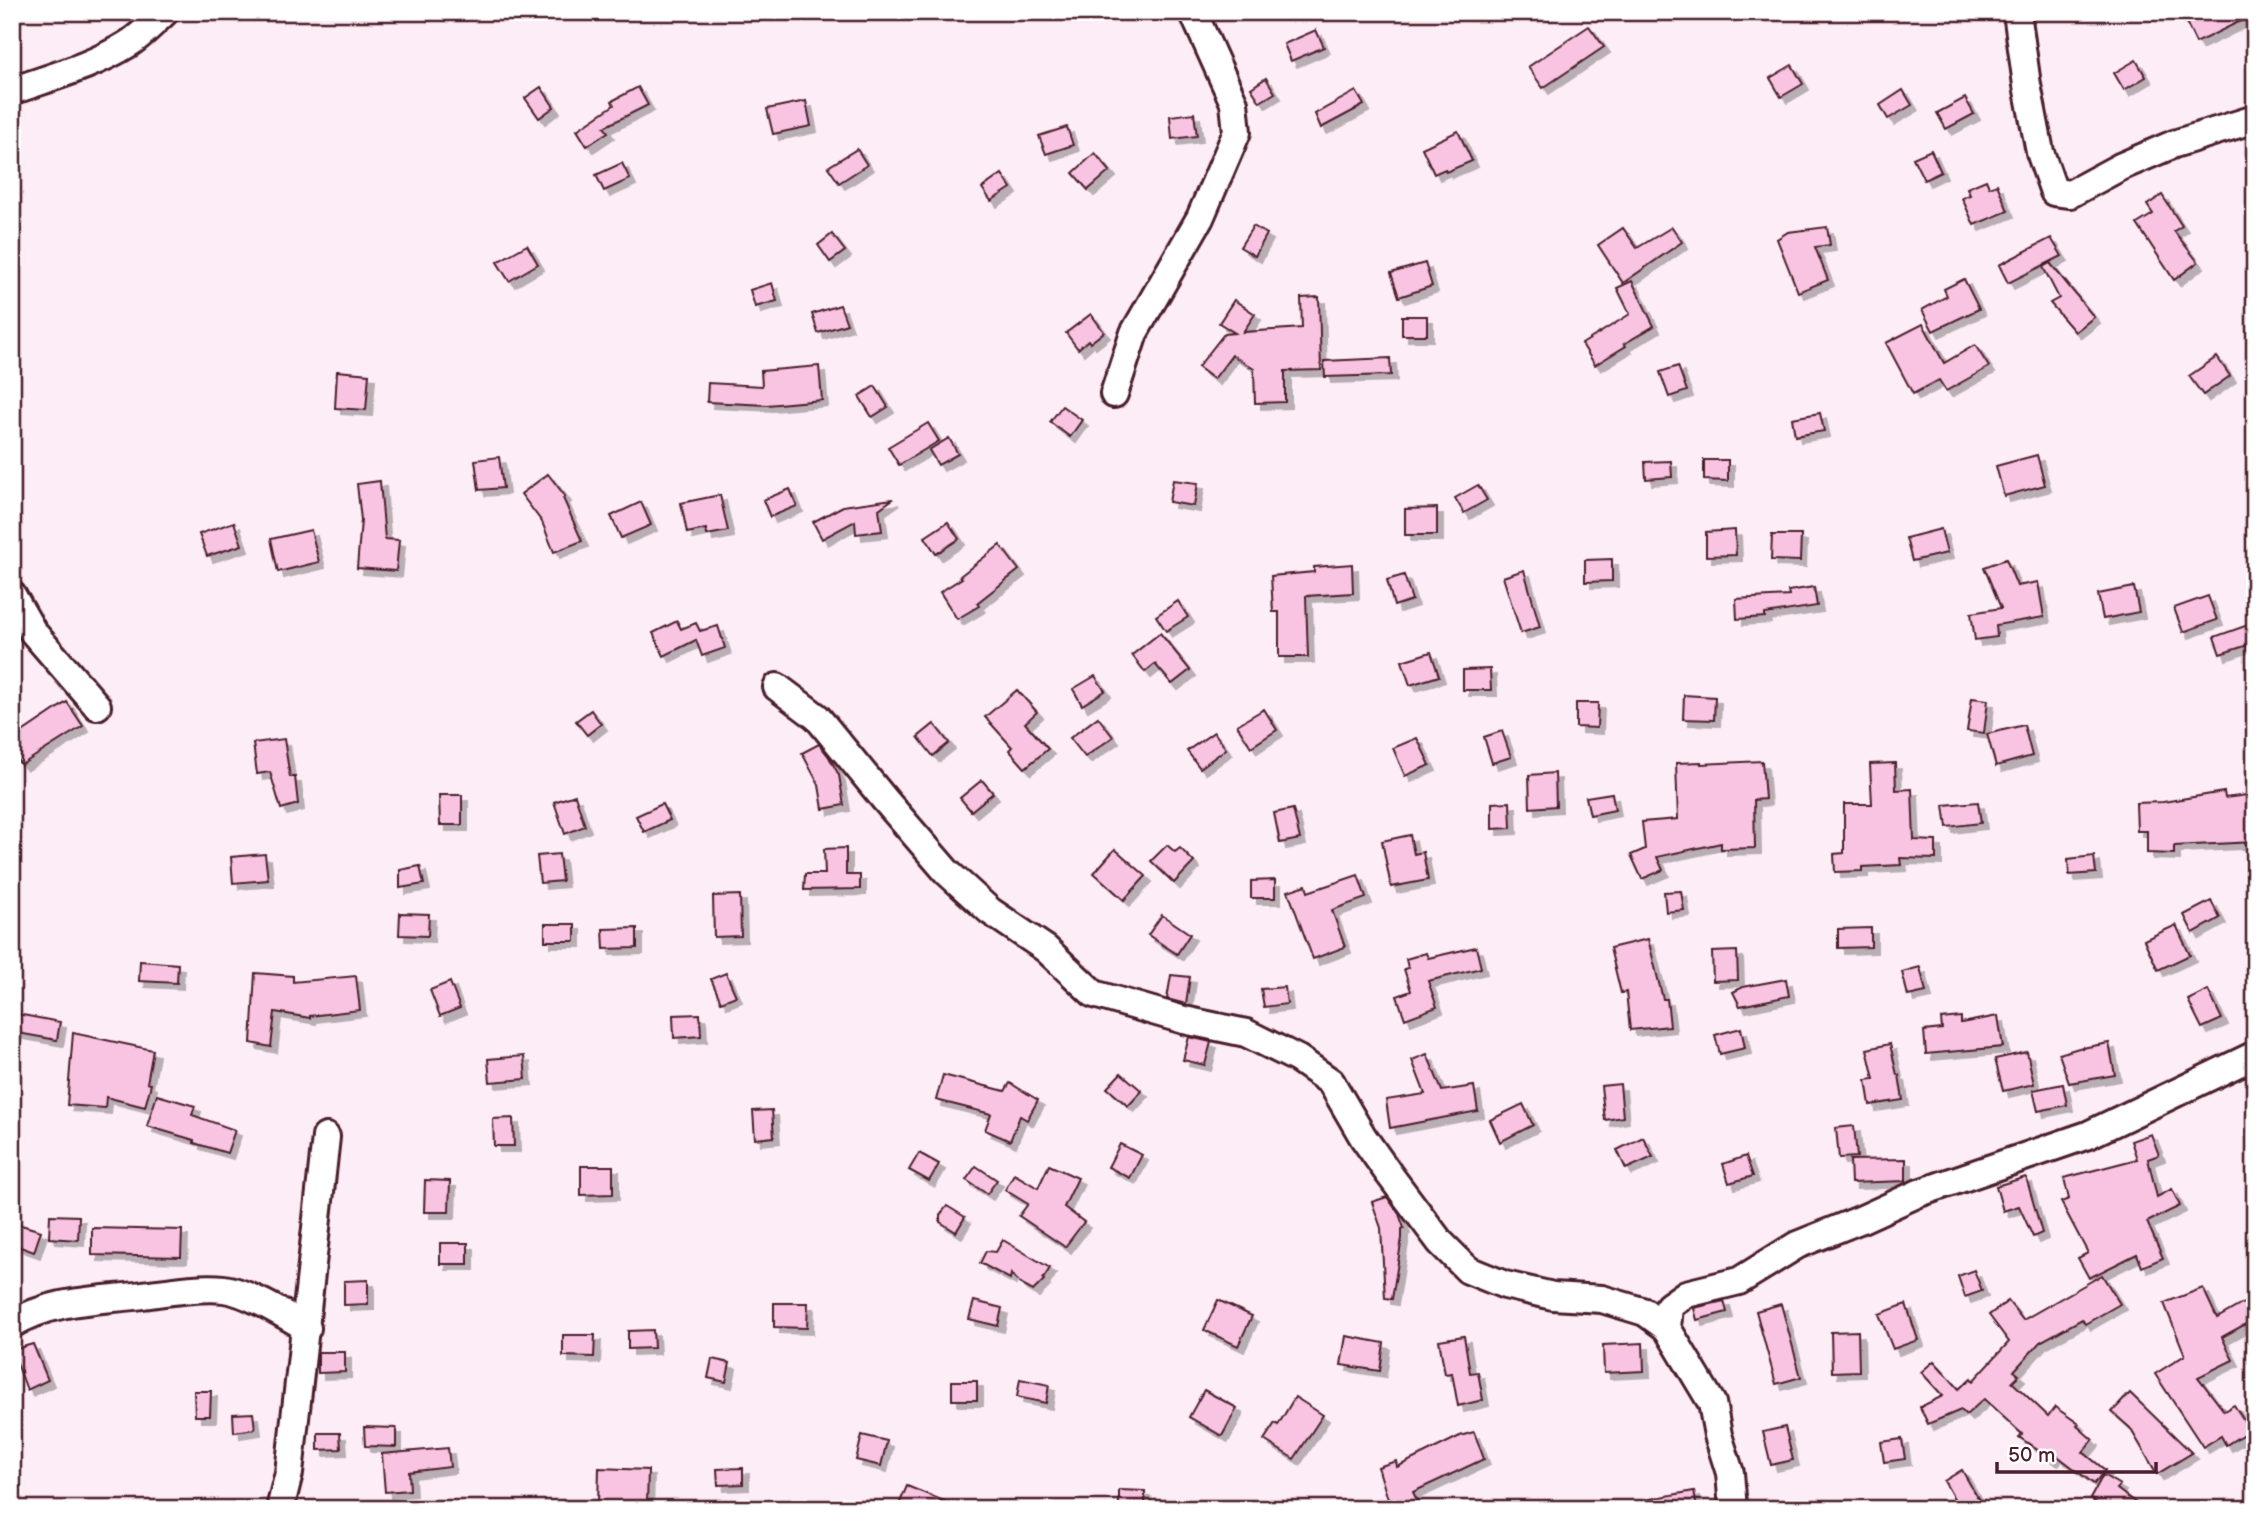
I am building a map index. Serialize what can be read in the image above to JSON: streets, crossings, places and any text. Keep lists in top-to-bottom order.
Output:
{
  "scale_bar": "50 m"
}
